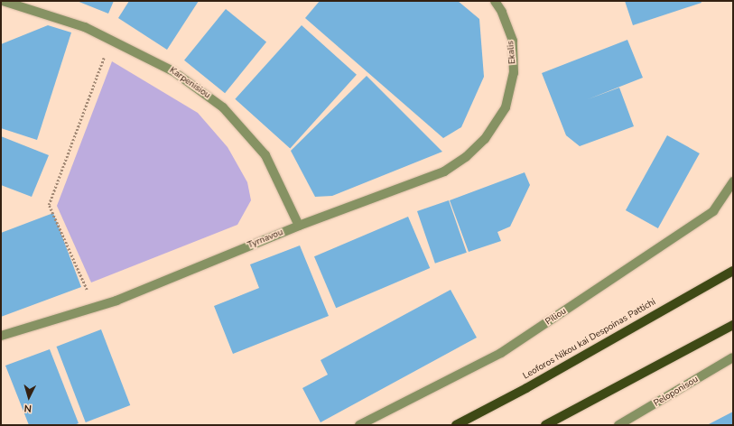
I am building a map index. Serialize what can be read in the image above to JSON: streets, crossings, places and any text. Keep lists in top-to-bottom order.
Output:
{
  "streets": {
    "main road": ["Leoforos Nikou kai Despoinas Pattichi"],
    "street": [
      "Ekalis",
      "Karpenisiou",
      "Tyrnavou",
      "Piliou",
      "Peloponisou"
    ]
  },
  "crossings": [
    ["Ekalis", "Tyrnavou"],
    ["Karpenisiou", "Tyrnavou"]
  ],
  "north": "bottom"
}
